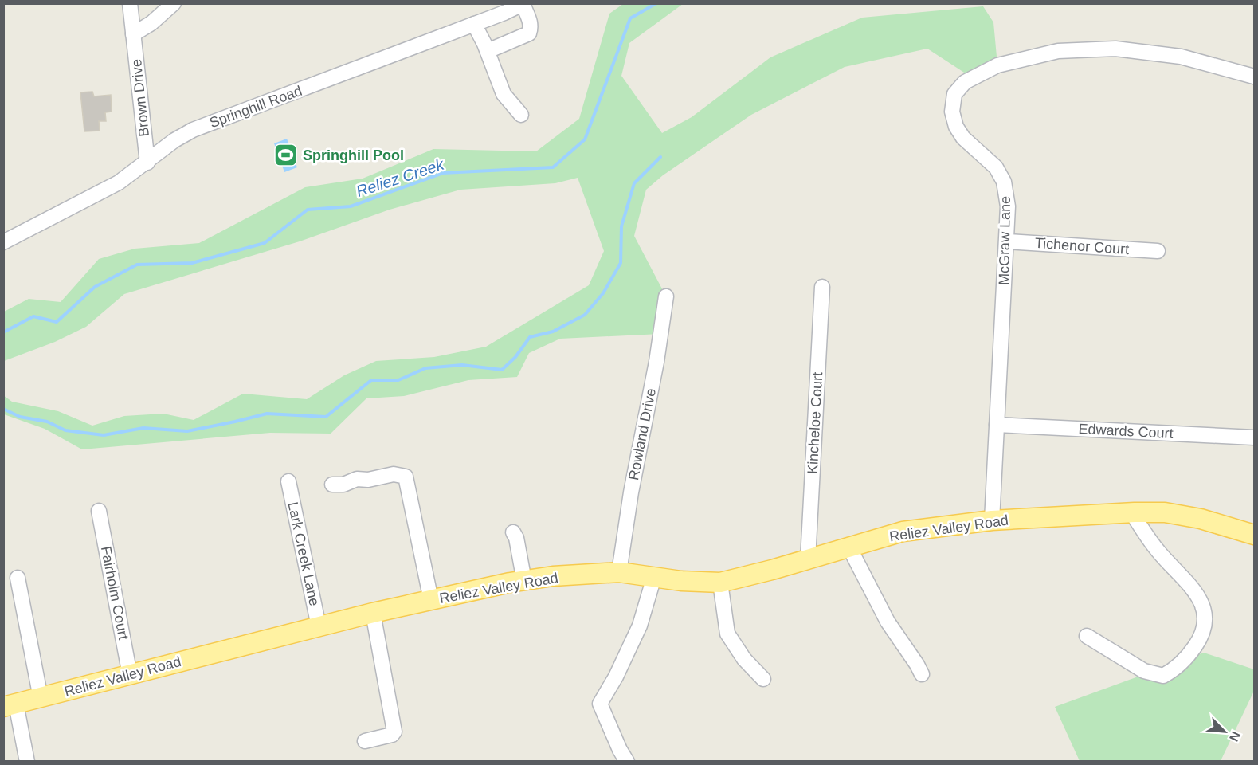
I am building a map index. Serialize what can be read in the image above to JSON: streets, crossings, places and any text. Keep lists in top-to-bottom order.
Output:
{
  "streets": {
    "main road": ["Reliez Valley Road"],
    "street": [
      "Brown Drive",
      "Springhill Road",
      "McGraw Lane",
      "Tichenor Court",
      "Kincheloe Court",
      "Edwards Court",
      "Rowland Drive",
      "Lark Creek Lane",
      "Fairholm Court"
    ]
  },
  "crossings": [
    ["Brown Drive", "Springhill Road"],
    ["McGraw Lane", "Tichenor Court"],
    ["McGraw Lane", "Edwards Court"],
    ["McGraw Lane", "Reliez Valley Road"],
    ["Kincheloe Court", "Reliez Valley Road"],
    ["Rowland Drive", "Reliez Valley Road"],
    ["Reliez Valley Road", "Lark Creek Lane"],
    ["Reliez Valley Road", "Fairholm Court"]
  ],
  "water": ["Reliez Creek"],
  "places": {
    "sports": ["Springhill Pool"]
  },
  "north": "bottom right"
}
